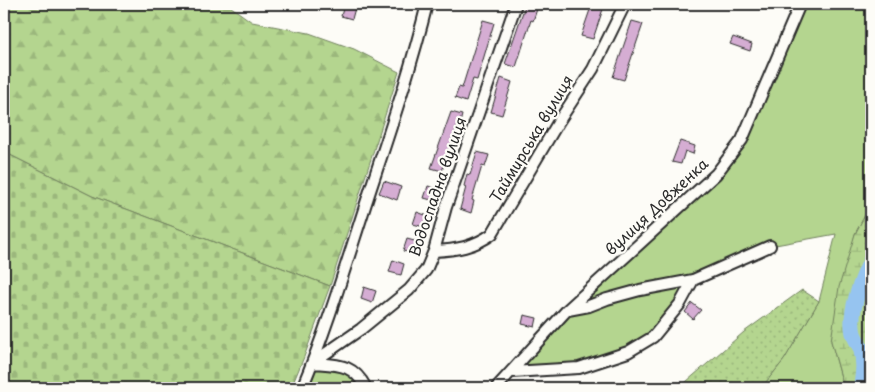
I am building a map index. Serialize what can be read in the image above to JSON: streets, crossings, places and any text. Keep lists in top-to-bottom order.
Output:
{
  "streets": {
    "street": ["Таймирська вулиця", "Водоспадна вулиця", "вулиця Довженка"]
  },
  "crossings": [
    ["Таймирська вулиця", "Водоспадна вулиця"]
  ]
}
